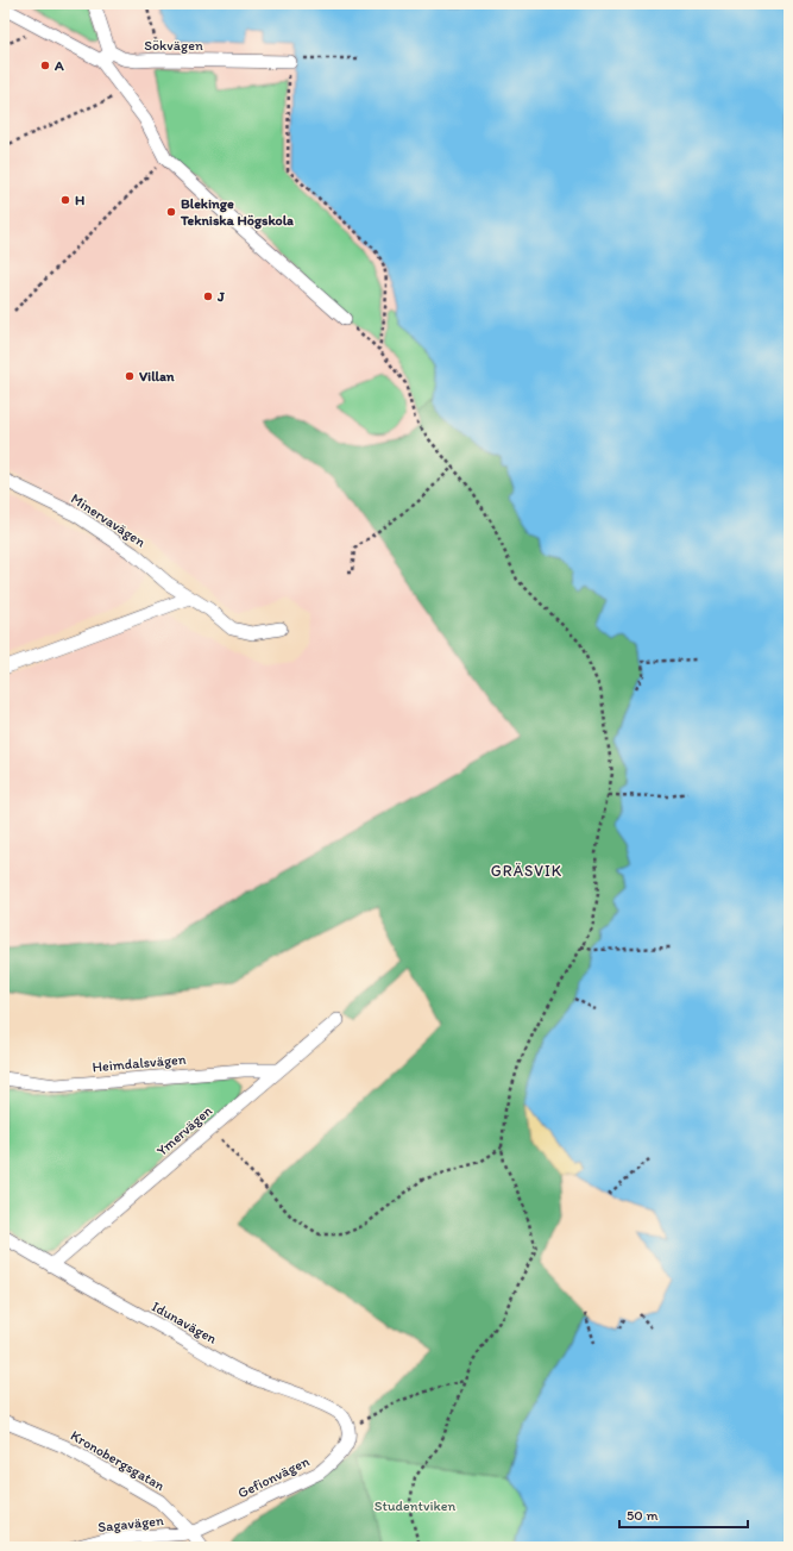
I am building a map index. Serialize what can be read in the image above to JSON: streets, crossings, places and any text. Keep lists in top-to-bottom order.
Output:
{
  "streets": {
    "street": [
      "Sökvägen",
      "Minervavägen",
      "Heimdalsvägen",
      "Ymervägen",
      "Idunavägen",
      "Kronobergsgatan",
      "Gefionvägen",
      "Sagavägen"
    ]
  },
  "crossings": [
    ["Heimdalsvägen", "Ymervägen"],
    ["Ymervägen", "Idunavägen"],
    ["Idunavägen", "Gefionvägen"],
    ["Kronobergsgatan", "Gefionvägen"],
    ["Kronobergsgatan", "Sagavägen"],
    ["Gefionvägen", "Sagavägen"]
  ],
  "districts": ["GRÄSVIK"],
  "parks": ["Studentviken"],
  "places": [
    "A",
    "H",
    "Blekinge Tekniska Högskola",
    "J",
    "Villan"
  ],
  "scale_bar": "50 m"
}
